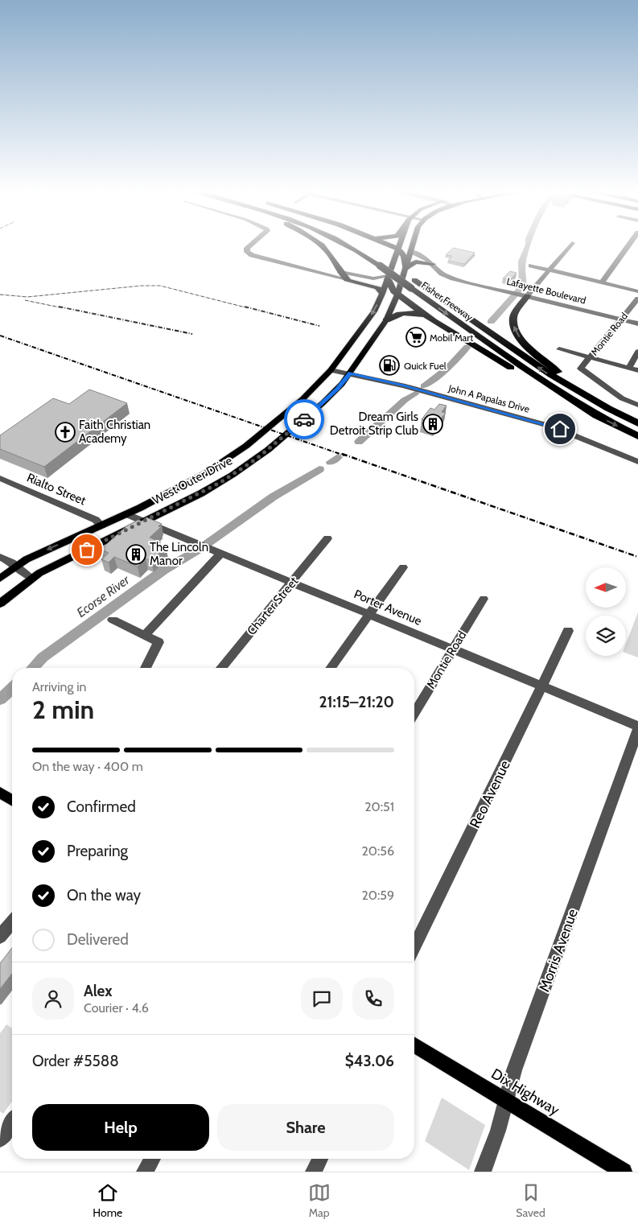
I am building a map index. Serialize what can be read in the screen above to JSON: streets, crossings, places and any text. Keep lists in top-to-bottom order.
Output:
{
  "streets": {
    "highway": ["Fisher Freeway"],
    "main road": ["West Outer Drive", "Dix Highway"],
    "street": [
      "Lafayette Boulevard",
      "Montie Road",
      "John A Papalas Drive",
      "Rialto Street",
      "Charter Street",
      "Porter Avenue",
      "Reo Avenue",
      "Morris Avenue"
    ]
  },
  "crossings": [
    ["Lafayette Boulevard", "Montie Road"],
    ["Lafayette Boulevard", "West Outer Drive"],
    ["Montie Road", "Porter Avenue"],
    ["John A Papalas Drive", "West Outer Drive"],
    ["West Outer Drive", "Rialto Street"],
    ["West Outer Drive", "Porter Avenue"],
    ["Charter Street", "Porter Avenue"],
    ["Porter Avenue", "Reo Avenue"],
    ["Morris Avenue", "Dix Highway"]
  ],
  "water": ["Ecorse River"],
  "places": {
    "supermarket": ["Mobil Mart"],
    "fuel station": ["Quick Fuel"],
    "building": ["Dream Girls Detroit Strip Club", "The Lincoln Manor"],
    "church": ["Faith Christian Academy"]
  },
  "north": "left",
  "page": {
    "heading": ["2 min", "Arriving in", "21:15–21:20"],
    "panel": [
      "Alex",
      "Courier · 4.6",
      "Order #5588",
      "$43.06"
    ],
    "bar": "On the way · 400 m",
    "list": [
      ["Confirmed", "20:51"],
      ["Preparing", "20:56"],
      ["On the way", "20:59"],
      "Delivered"
    ],
    "buttons": ["Help", "Share"],
    "tabs": ["Home", "Map", "Saved"]
  }
}
